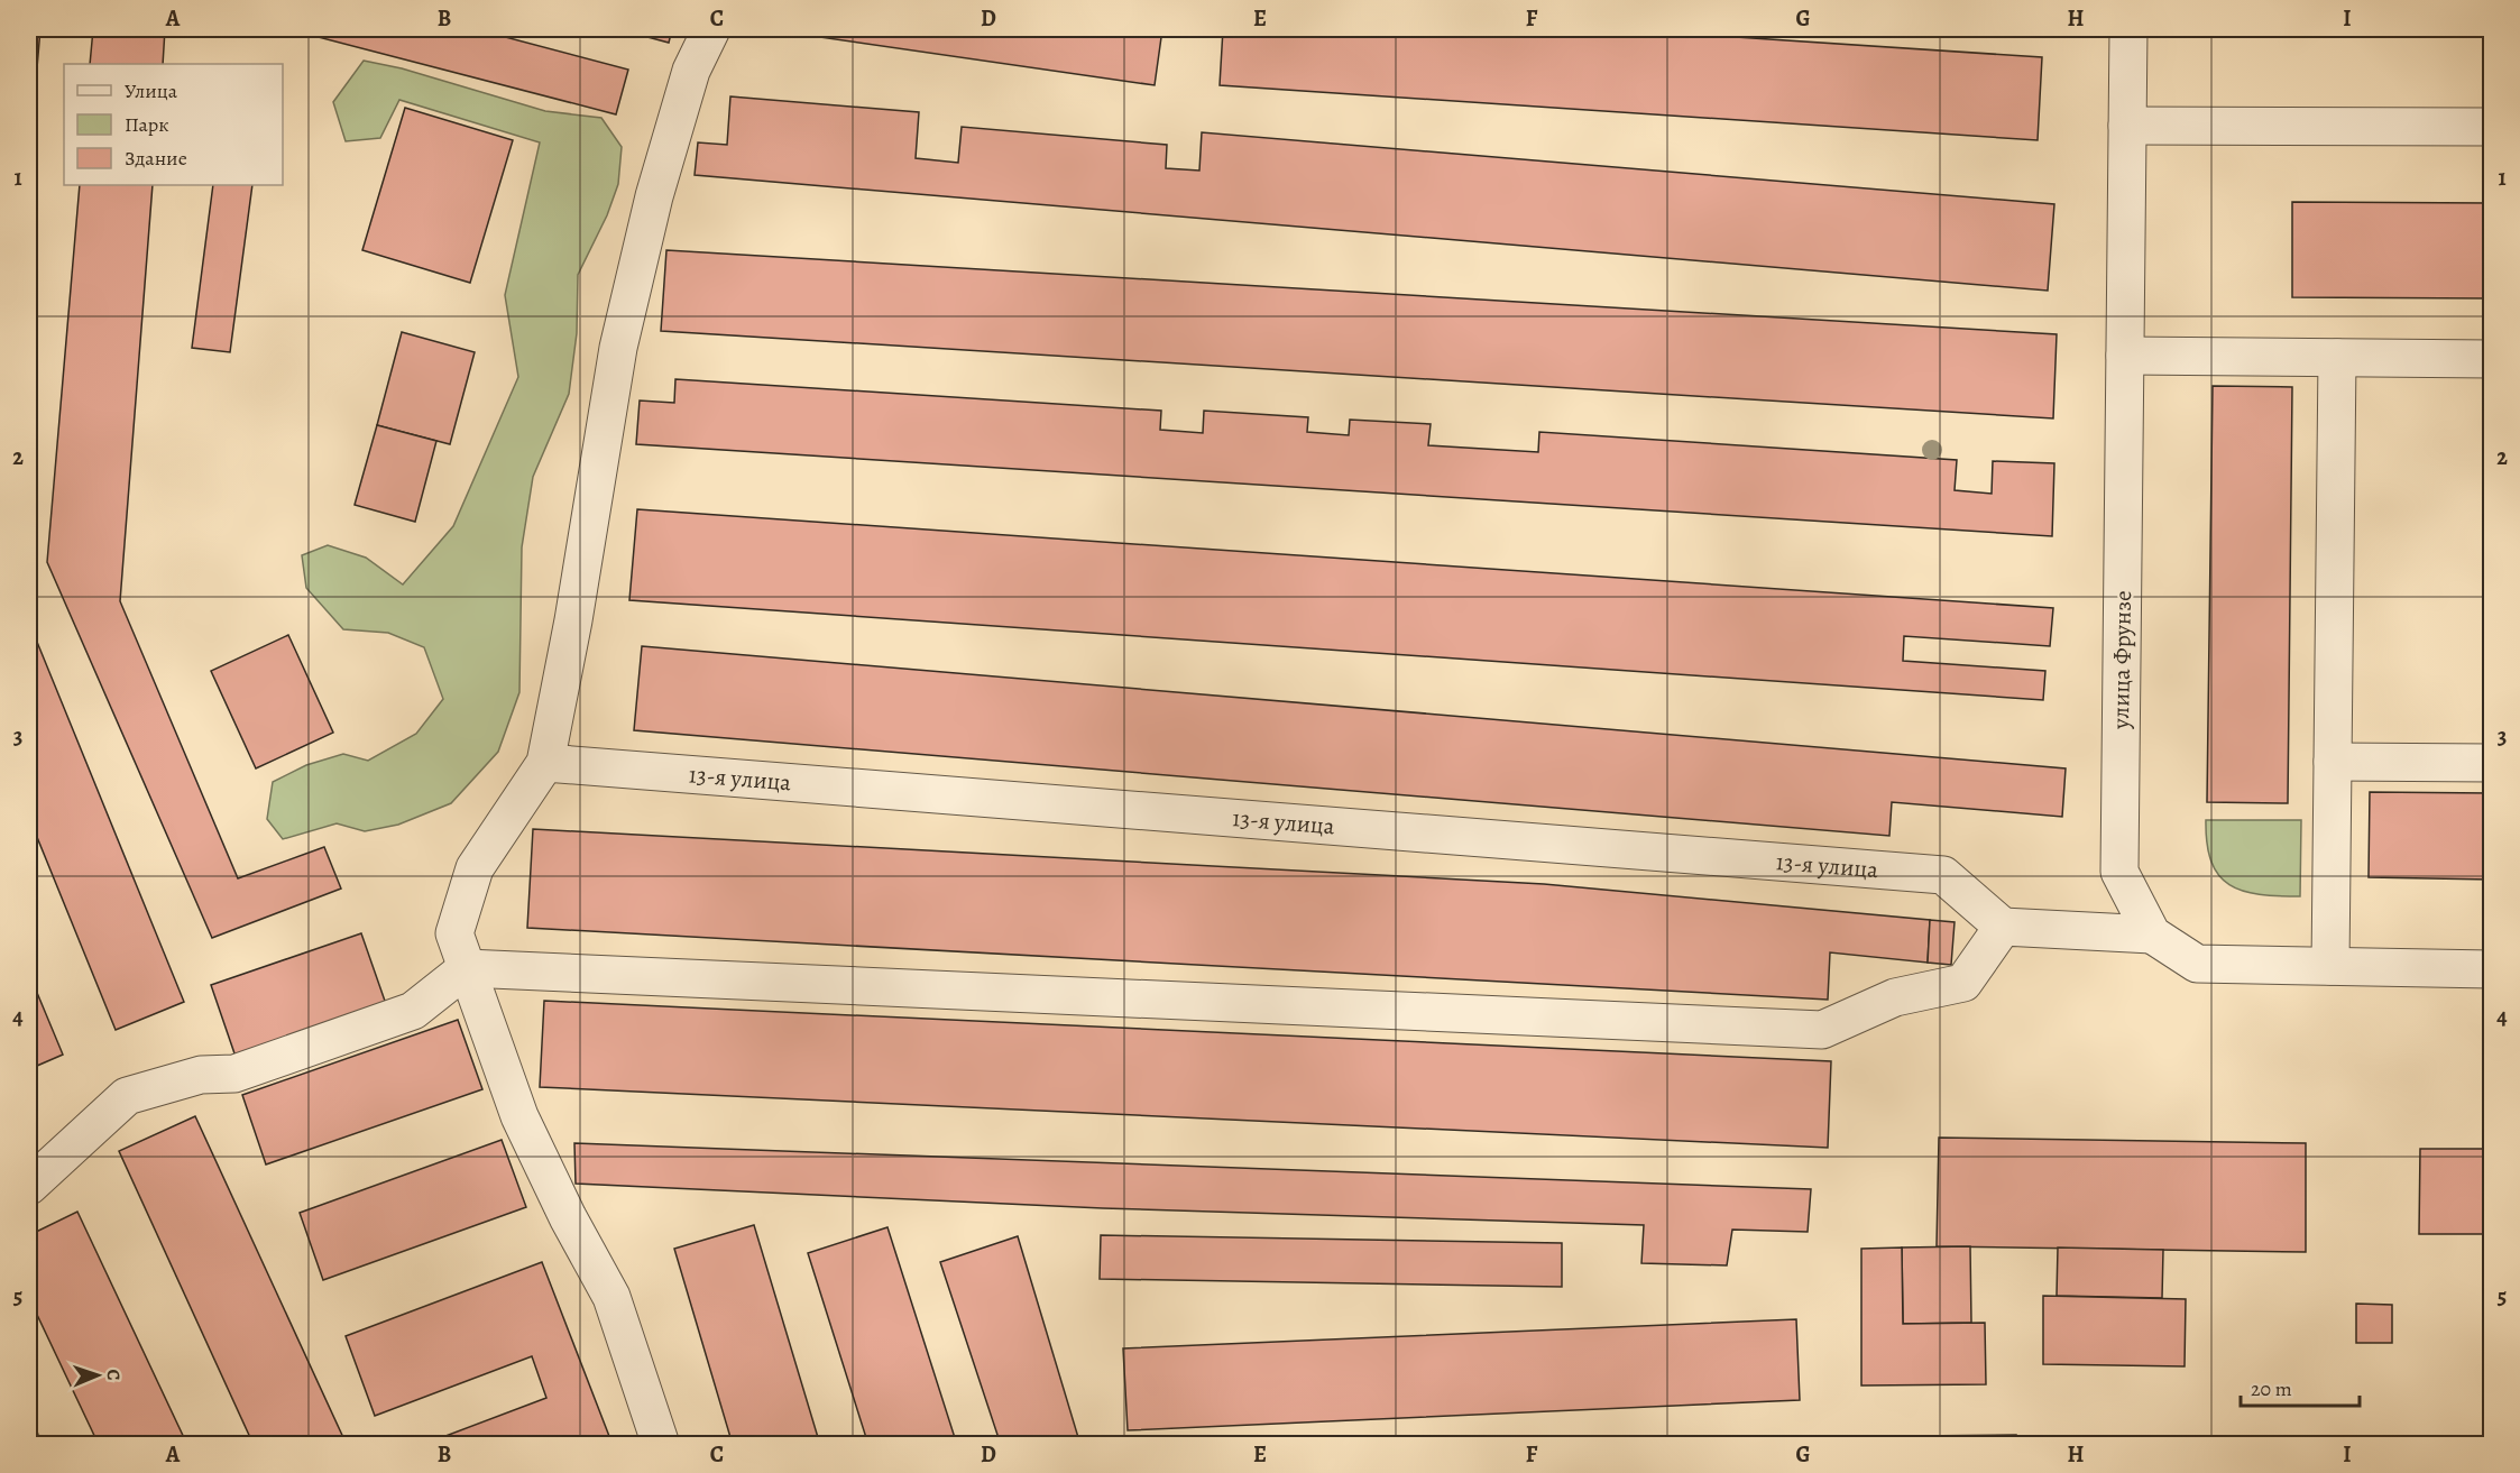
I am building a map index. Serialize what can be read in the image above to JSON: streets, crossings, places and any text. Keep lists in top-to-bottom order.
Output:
{
  "streets": {
    "street": ["улица Фрунзе", "13-я улица"]
  },
  "legend": ["Улица", "Парк", "Здание"],
  "scale_bar": "20 m",
  "north": "right",
  "grid": {
    "columns": [
      "A",
      "B",
      "C",
      "D",
      "E",
      "F",
      "G",
      "H",
      "I"
    ],
    "rows": [
      "1",
      "2",
      "3",
      "4",
      "5"
    ]
  }
}
